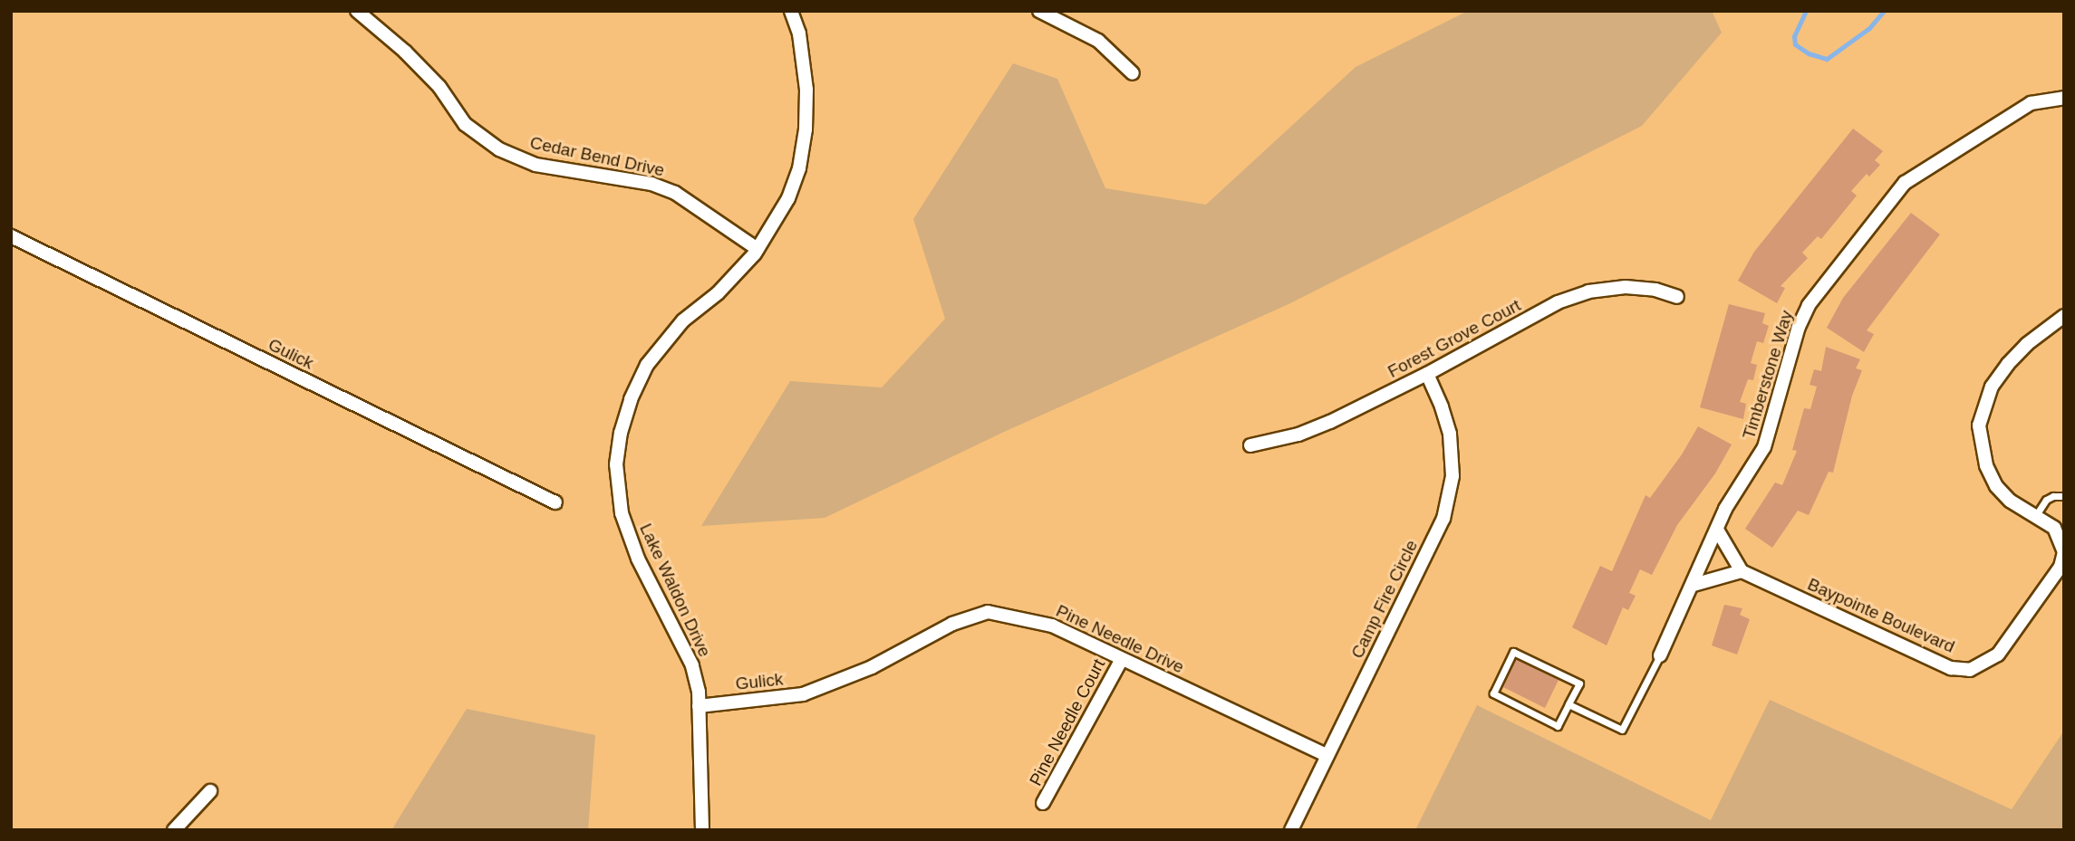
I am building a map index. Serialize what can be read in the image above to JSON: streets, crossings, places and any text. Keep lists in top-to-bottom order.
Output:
{
  "streets": {
    "street": [
      "Cedar Bend Drive",
      "Forest Grove Court",
      "Gulick",
      "Timberstone Way",
      "Lake Waldon Drive",
      "Camp Fire Circle",
      "Baypointe Boulevard",
      "Pine Needle Drive",
      "Pine Needle Court"
    ]
  },
  "crossings": [
    ["Cedar Bend Drive", "Lake Waldon Drive"],
    ["Forest Grove Court", "Camp Fire Circle"],
    ["Gulick", "Lake Waldon Drive"],
    ["Gulick", "Pine Needle Drive"],
    ["Camp Fire Circle", "Pine Needle Drive"],
    ["Pine Needle Drive", "Pine Needle Court"]
  ]
}
